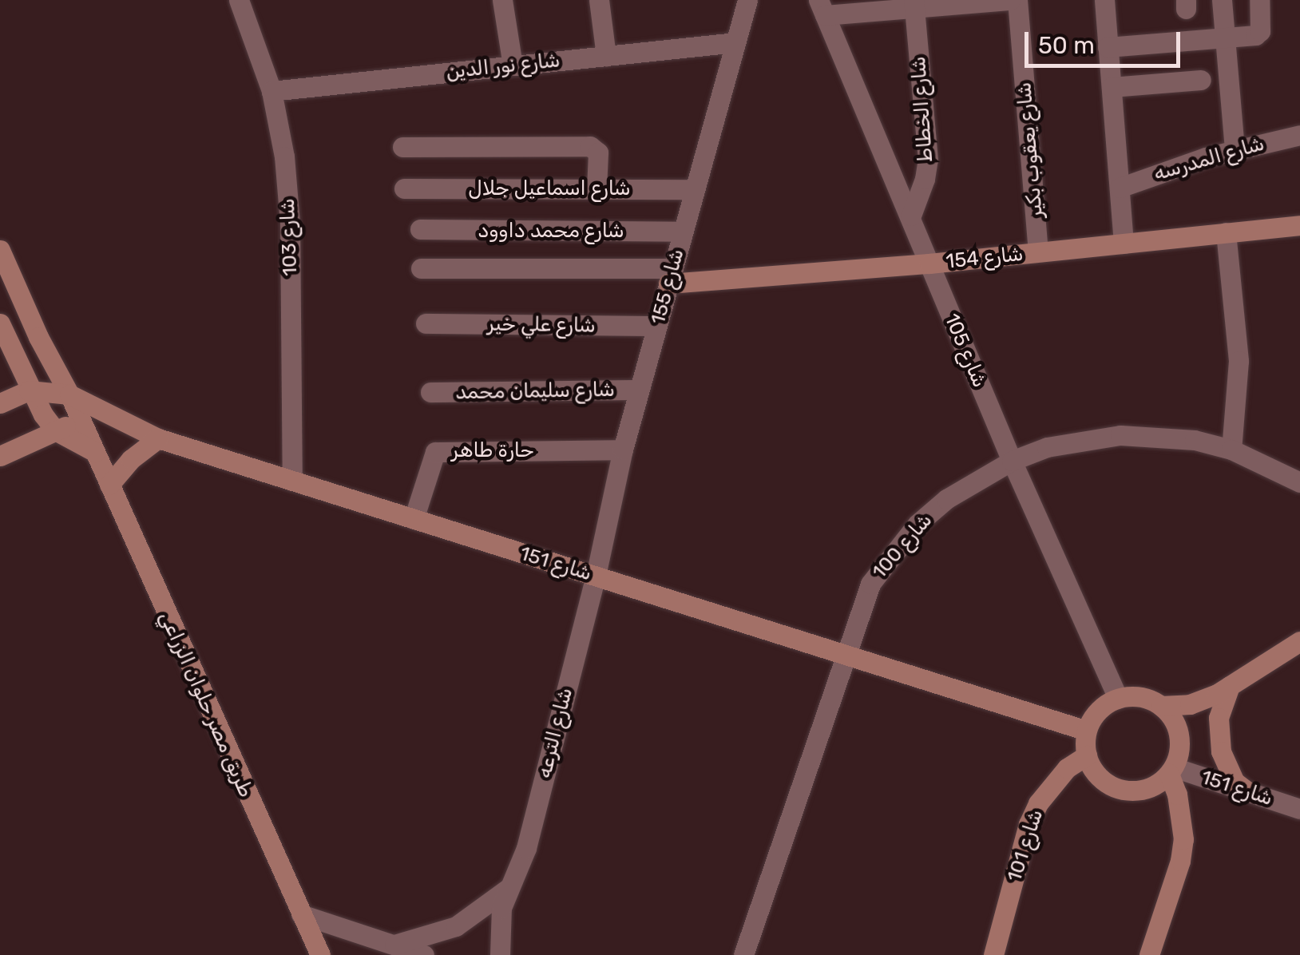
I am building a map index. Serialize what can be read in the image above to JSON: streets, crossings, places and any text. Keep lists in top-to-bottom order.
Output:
{
  "streets": {
    "street": [
      "شارع نور الدين",
      "شارع الخطاط",
      "شارع يعقوب بكير",
      "شارع المدرسه",
      "شارع اسماعيل جلال",
      "شارع محمد داوود",
      "شارع 103",
      "شارع 154",
      "شارع 155",
      "شارع علي خير",
      "شارع 105",
      "شارع سليمان محمد",
      "حارة طاهر",
      "شارع 100",
      "شارع 151",
      "طريق مصر حلوان الزراعي",
      "شارع الترعه",
      "شارع 101"
    ]
  },
  "crossings": [
    ["شارع نور الدين", "شارع 103"],
    ["شارع نور الدين", "شارع 155"],
    ["شارع الخطاط", "شارع 105"],
    ["شارع يعقوب بكير", "شارع 154"],
    ["شارع اسماعيل جلال", "شارع 155"],
    ["شارع محمد داوود", "شارع 155"],
    ["شارع 103", "شارع 151"],
    ["شارع 154", "شارع 155"],
    ["شارع 154", "شارع 105"],
    ["شارع 155", "شارع علي خير"],
    ["شارع 155", "شارع سليمان محمد"],
    ["شارع 155", "حارة طاهر"],
    ["شارع 155", "شارع 151"],
    ["شارع 155", "شارع الترعه"],
    ["شارع 105", "شارع 100"],
    ["شارع 105", "شارع 151"],
    ["شارع 105", "شارع 101"],
    ["حارة طاهر", "شارع 151"],
    ["شارع 100", "شارع 151"],
    ["شارع 151", "طريق مصر حلوان الزراعي"],
    ["شارع 151", "شارع الترعه"],
    ["شارع 151", "شارع 101"]
  ],
  "scale_bar": "50 m"
}
